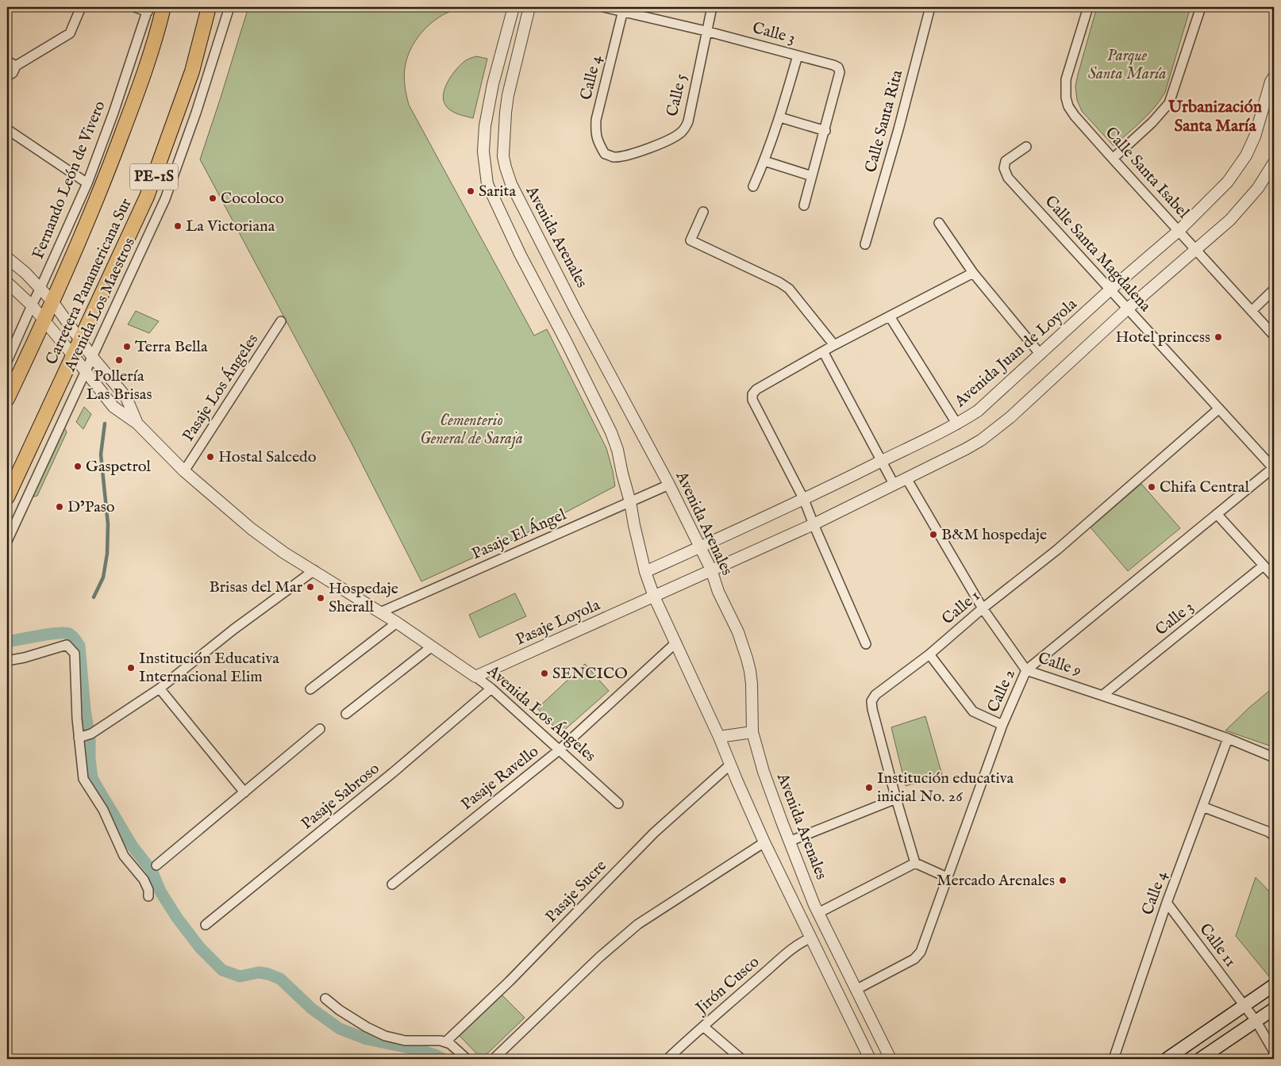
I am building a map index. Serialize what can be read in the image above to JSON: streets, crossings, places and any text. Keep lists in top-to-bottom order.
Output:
{
  "streets": {
    "highway": ["PE-1S", "Carretera Panamericana Sur"],
    "street": [
      "Calle 3",
      "Calle 4",
      "Calle 5",
      "Calle Santa Rita",
      "Calle Santa Isabel",
      "Fernando León de Vivero",
      "Avenida Arenales",
      "Calle Santa Magdalena",
      "Avenida Los Maestros",
      "Avenida Juan de Loyola",
      "Pasaje Los Ángeles",
      "Pasaje El Ángel",
      "Calle 1",
      "Pasaje Loyola",
      "Calle 9",
      "Calle 2",
      "Avenida Los Ángeles",
      "Pasaje Ravello",
      "Pasaje Sabroso",
      "Pasaje Sucre",
      "Calle 11",
      "Jirón Cusco"
    ]
  },
  "crossings": [
    ["Calle 3", "Calle 4"],
    ["Calle 3", "Calle 5"],
    ["Calle 3", "Calle 9"],
    ["Calle 4", "Calle 5"],
    ["Calle 4", "Calle 9"],
    ["Calle 4", "Calle 11"],
    ["Calle Santa Isabel", "Avenida Juan de Loyola"],
    ["Fernando León de Vivero", "Avenida Los Ángeles"],
    ["Avenida Arenales", "Avenida Juan de Loyola"],
    ["Avenida Arenales", "Pasaje El Ángel"],
    ["Avenida Arenales", "Calle 2"],
    ["Calle Santa Magdalena", "Avenida Juan de Loyola"],
    ["Calle Santa Magdalena", "Calle 1"],
    ["Calle Santa Magdalena", "Calle 2"],
    ["Carretera Panamericana Sur", "Avenida Los Ángeles"],
    ["Avenida Los Maestros", "Avenida Los Ángeles"],
    ["Pasaje Los Ángeles", "Avenida Los Ángeles"],
    ["Pasaje El Ángel", "Avenida Los Ángeles"],
    ["Calle 1", "Calle 9"],
    ["Pasaje Loyola", "Avenida Los Ángeles"],
    ["Calle 9", "Calle 2"],
    ["Avenida Los Ángeles", "Pasaje Ravello"],
    ["Avenida Los Ángeles", "Pasaje Sabroso"]
  ],
  "districts": ["Urbanización Santa María"],
  "parks": ["Parque Santa María", "Cementerio General de Saraja"],
  "places": [
    "Sarita",
    "Cocoloco",
    "La Victoriana",
    "Hotel princess",
    "Terra Bella",
    "Pollería Las Brisas",
    "Hostal Salcedo",
    "Gaspetrol",
    "Chifa Central",
    "D’Paso",
    "B&M hospedaje",
    "Brisas del Mar",
    "Hospedaje Sherall",
    "Institución Educativa Internacional Elim",
    "SENCICO",
    "Institución educativa inicial No. 26",
    "Mercado Arenales"
  ]
}
